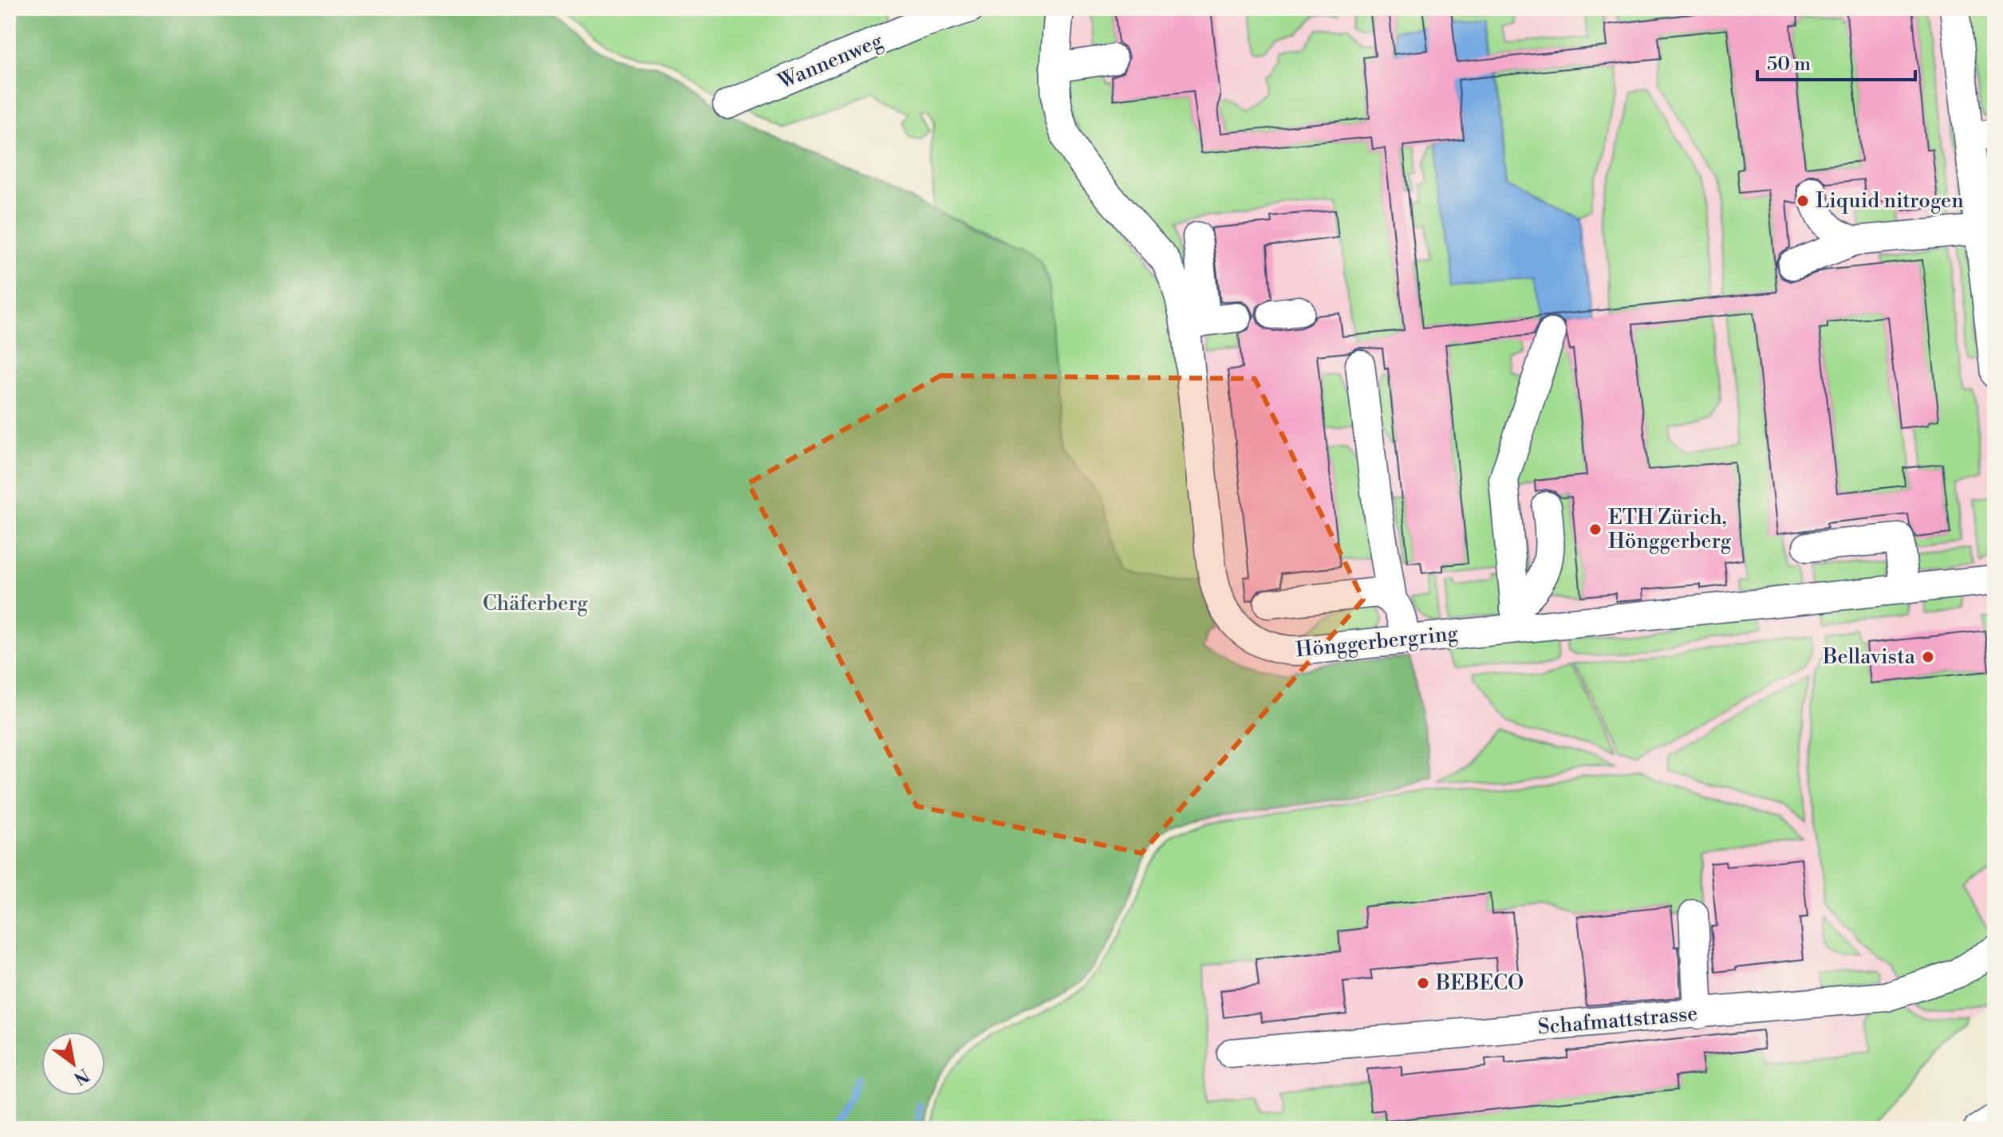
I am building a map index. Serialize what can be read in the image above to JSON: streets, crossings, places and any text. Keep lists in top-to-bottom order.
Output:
{
  "streets": {
    "street": ["Wannenweg", "Hönggerbergring", "Schafmattstrasse"]
  },
  "parks": ["Chäferberg"],
  "places": [
    "Liquid nitrogen",
    "ETH Zürich, Hönggerberg",
    "Bellavista",
    "BEBECO"
  ],
  "scale_bar": "50 m",
  "north": "bottom right"
}
